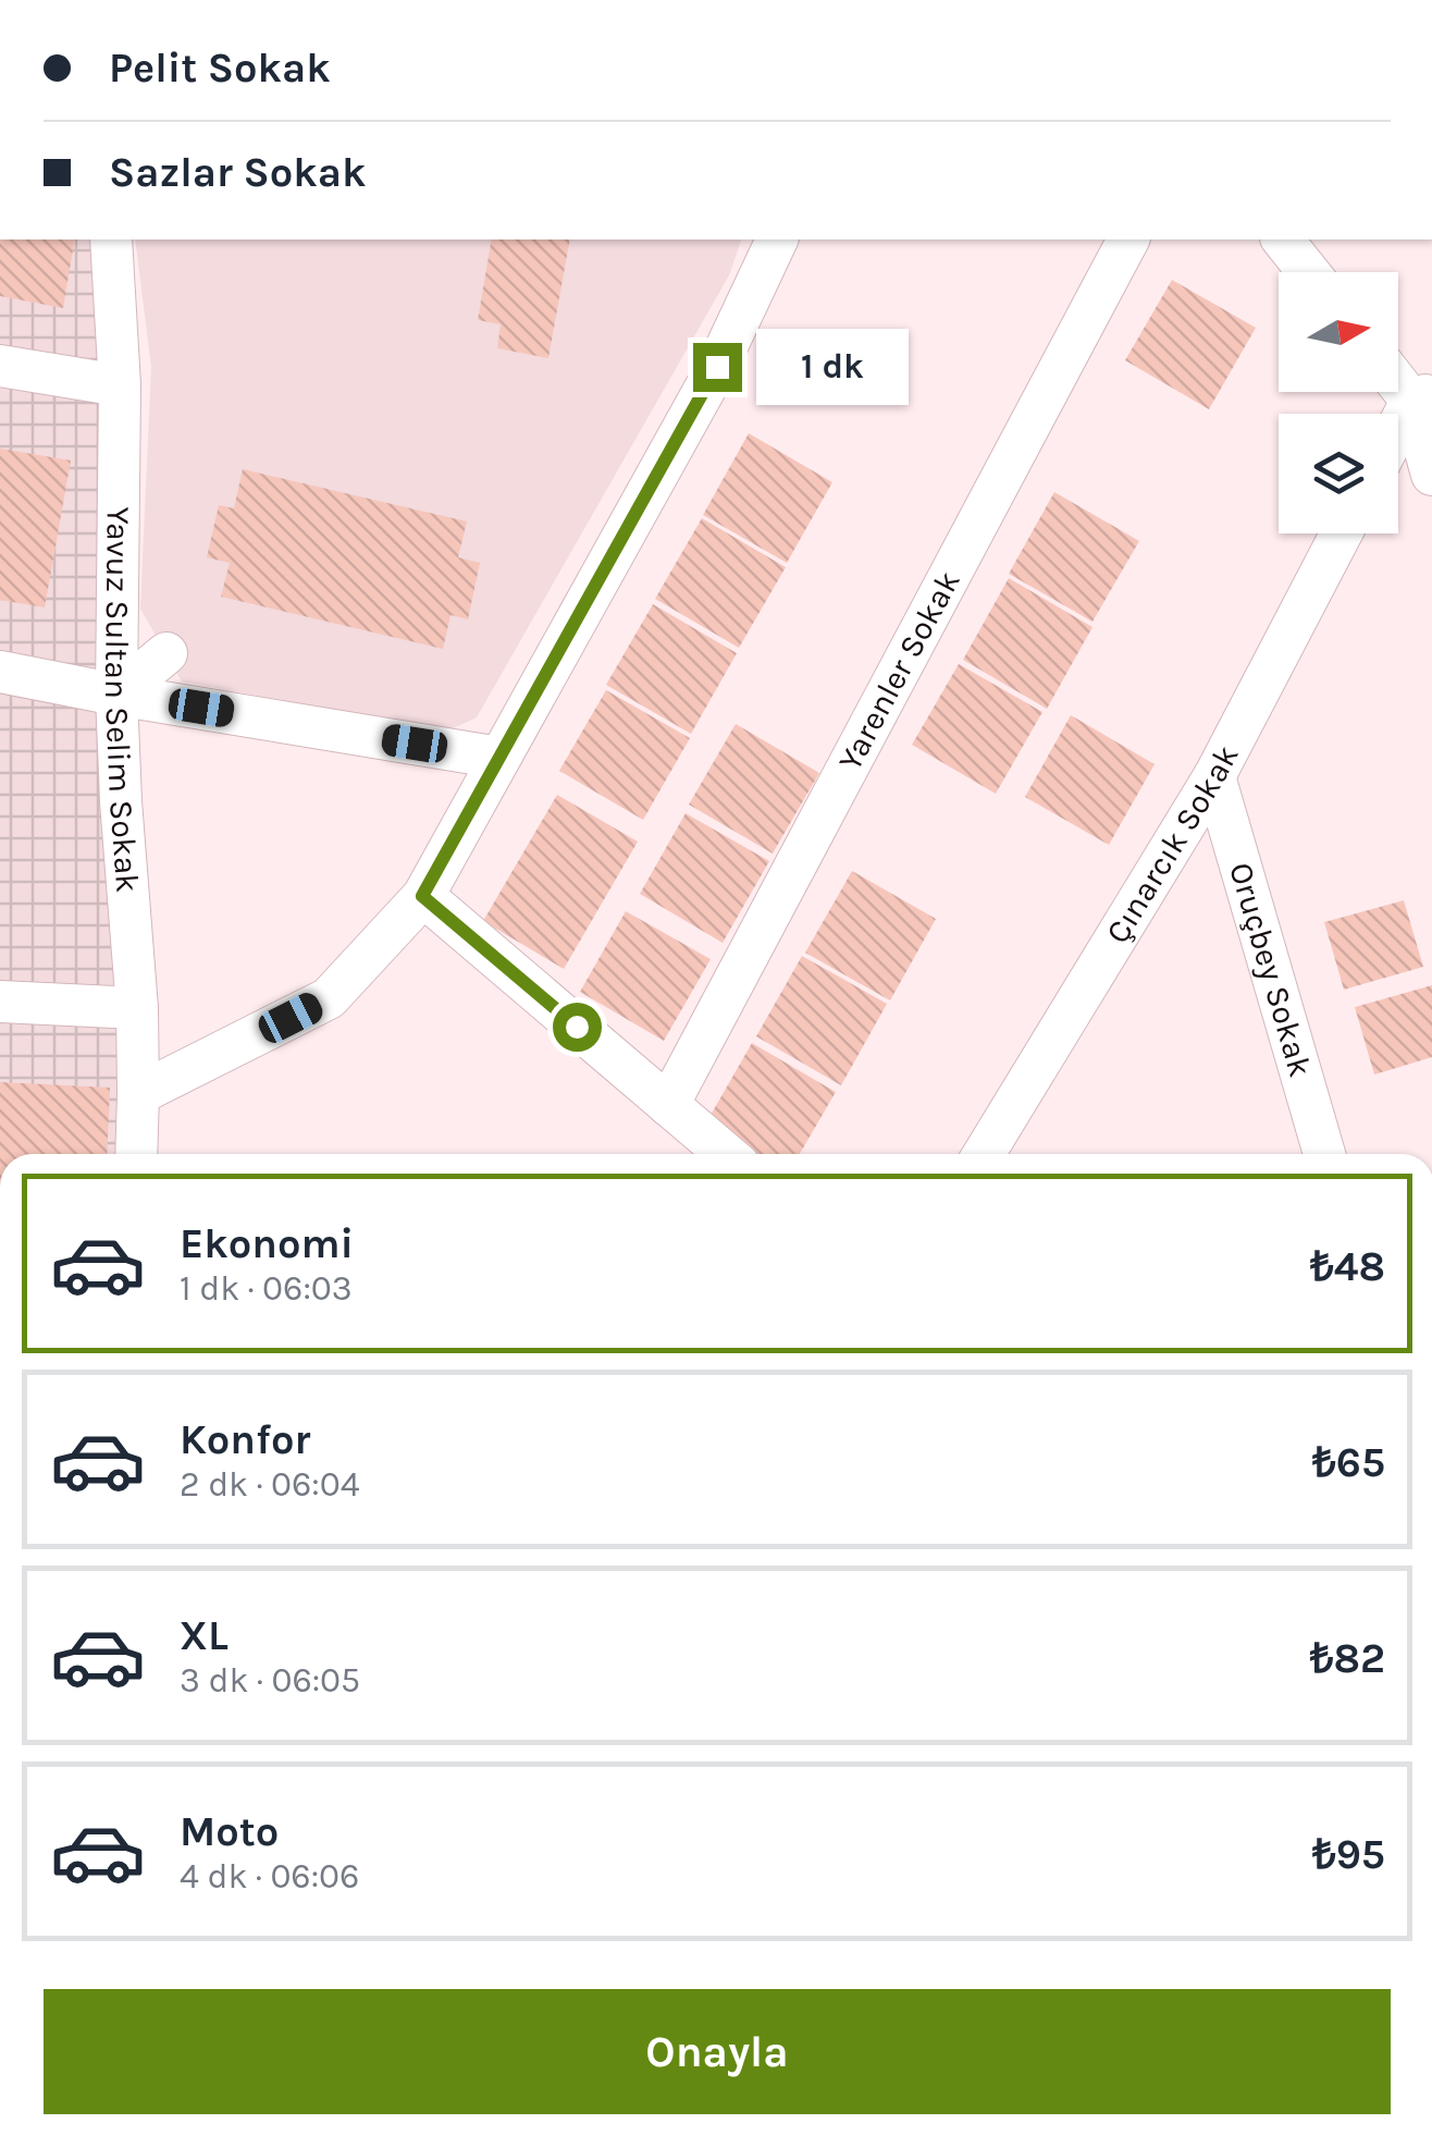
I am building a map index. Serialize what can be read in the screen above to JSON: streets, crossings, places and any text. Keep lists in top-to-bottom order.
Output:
{
  "streets": {
    "street": [
      "Yarenler Sokak",
      "Yavuz Sultan Selim Sokak",
      "Çınarcık Sokak",
      "Oruçbey Sokak"
    ]
  },
  "crossings": [
    ["Çınarcık Sokak", "Oruçbey Sokak"]
  ],
  "north": "right",
  "page": {
    "banner": ["Pelit Sokak", "Sazlar Sokak"],
    "bubble": "1 dk",
    "list": [
      {
        "name": "Ekonomi",
        "note": "1 dk · 06:03",
        "value": "₺48"
      },
      {
        "name": "Konfor",
        "note": "2 dk · 06:04",
        "value": "₺65"
      },
      {
        "name": "XL",
        "note": "3 dk · 06:05",
        "value": "₺82"
      },
      {
        "name": "Moto",
        "note": "4 dk · 06:06",
        "value": "₺95"
      }
    ],
    "buttons": "Onayla"
  }
}
